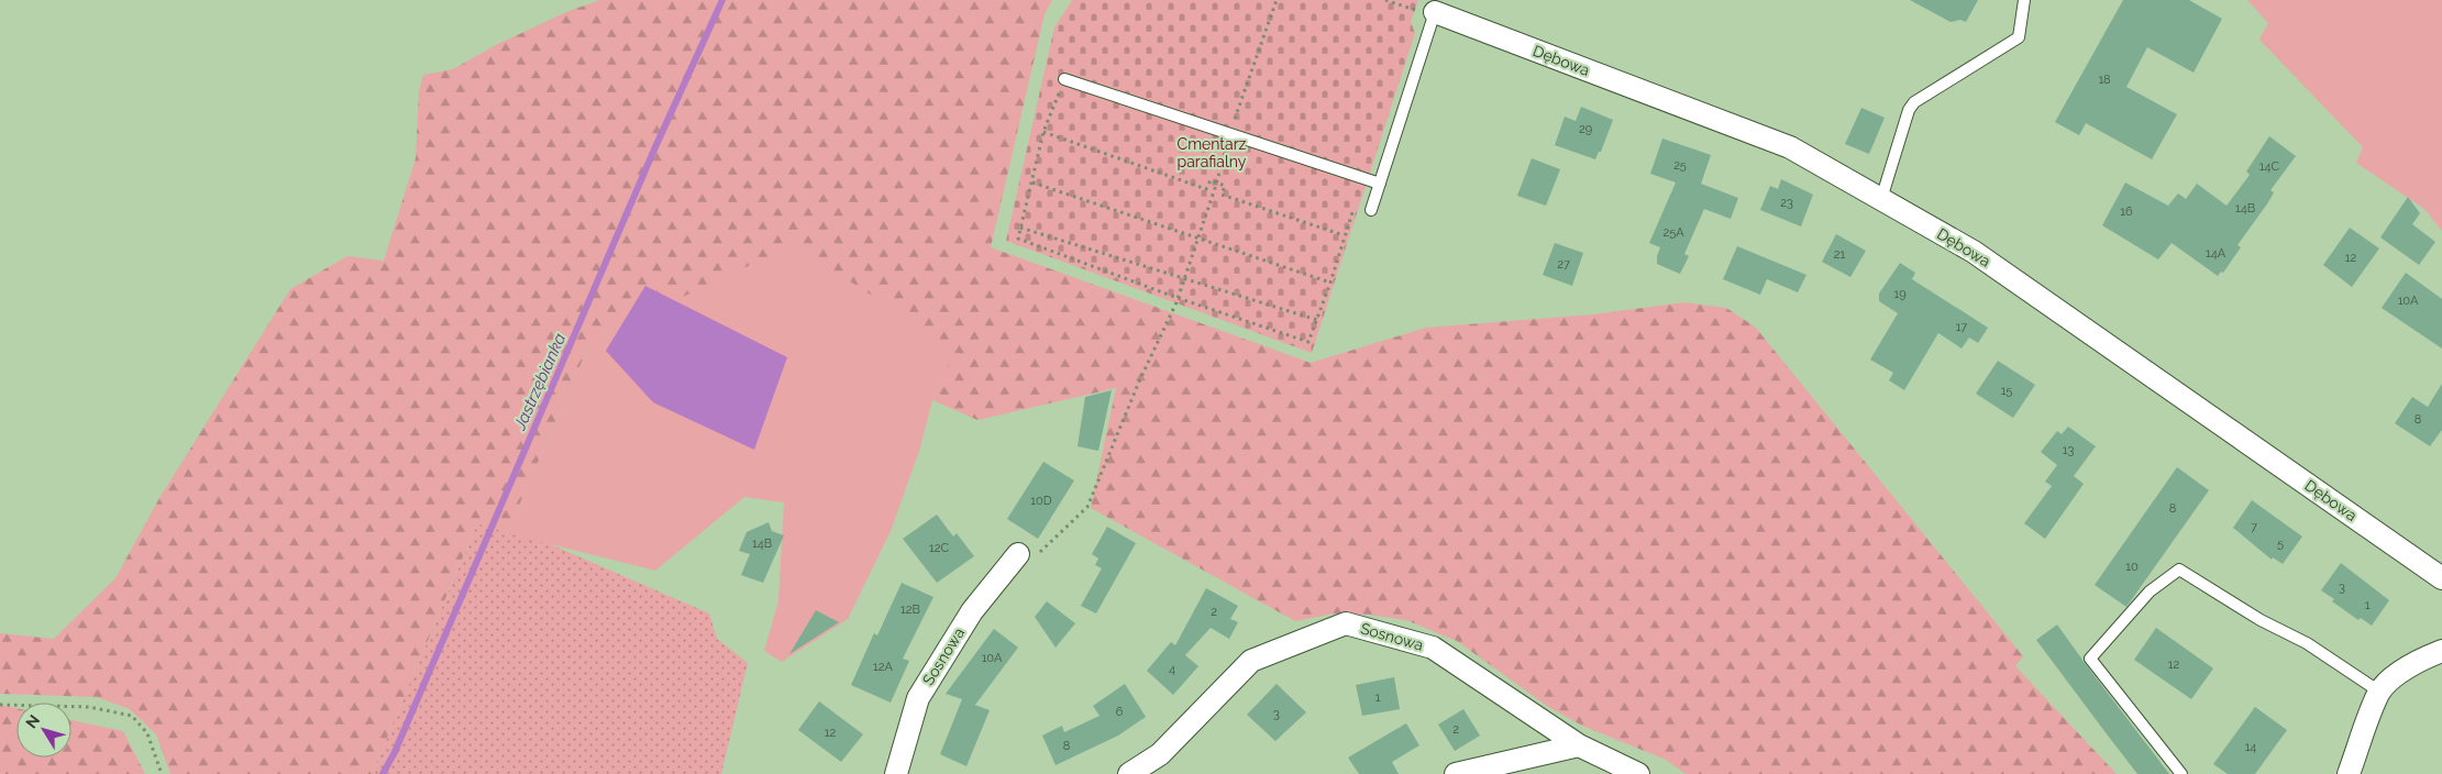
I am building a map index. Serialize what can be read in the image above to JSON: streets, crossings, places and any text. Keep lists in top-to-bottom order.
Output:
{
  "streets": {
    "street": ["Dębowa", "Sosnowa"]
  },
  "water": ["Jastrzębianka"],
  "parks": ["Cmentarz parafialny"],
  "house_numbers": [
    "18",
    "29",
    "25",
    "14C",
    "23",
    "14B",
    "16",
    "25A",
    "14A",
    "21",
    "12",
    "27",
    "19",
    "10A",
    "17",
    "15",
    "8",
    "13",
    "10D",
    "8",
    "7",
    "14B",
    "5",
    "12C",
    "10",
    "3",
    "1",
    "12B",
    "2",
    "10A",
    "12",
    "12A",
    "4",
    "1",
    "6",
    "3",
    "2",
    "12",
    "8",
    "14"
  ],
  "north": "top left"
}
